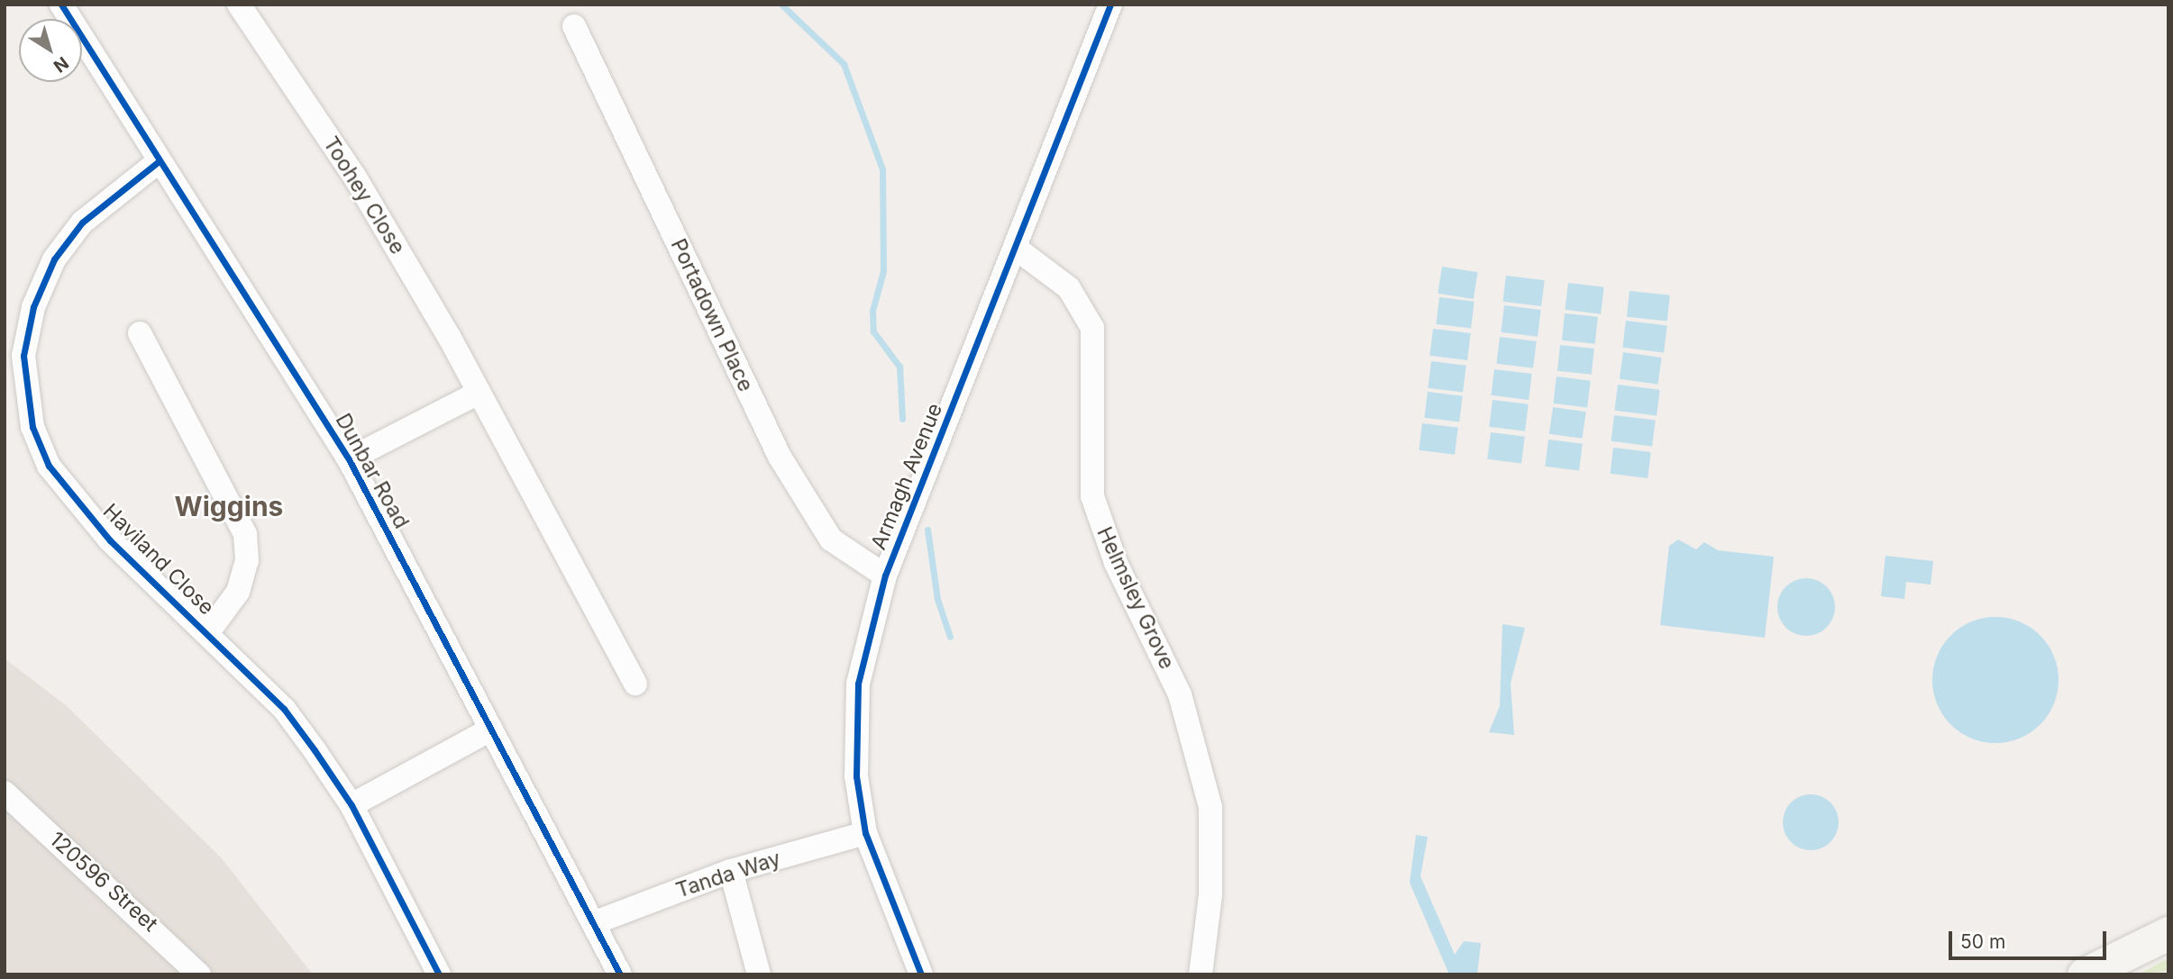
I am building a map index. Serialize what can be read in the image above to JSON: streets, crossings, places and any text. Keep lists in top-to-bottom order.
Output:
{
  "streets": {
    "street": [
      "Toohey Close",
      "Portadown Place",
      "Dunbar Road",
      "Armagh Avenue",
      "Haviland Close",
      "Helmsley Grove",
      "Tanda Way",
      "120596 Street"
    ]
  },
  "crossings": [
    ["Portadown Place", "Armagh Avenue"],
    ["Dunbar Road", "Haviland Close"],
    ["Dunbar Road", "Tanda Way"],
    ["Armagh Avenue", "Helmsley Grove"],
    ["Armagh Avenue", "Tanda Way"]
  ],
  "districts": ["Wiggins"],
  "scale_bar": "50 m",
  "north": "bottom right"
}
